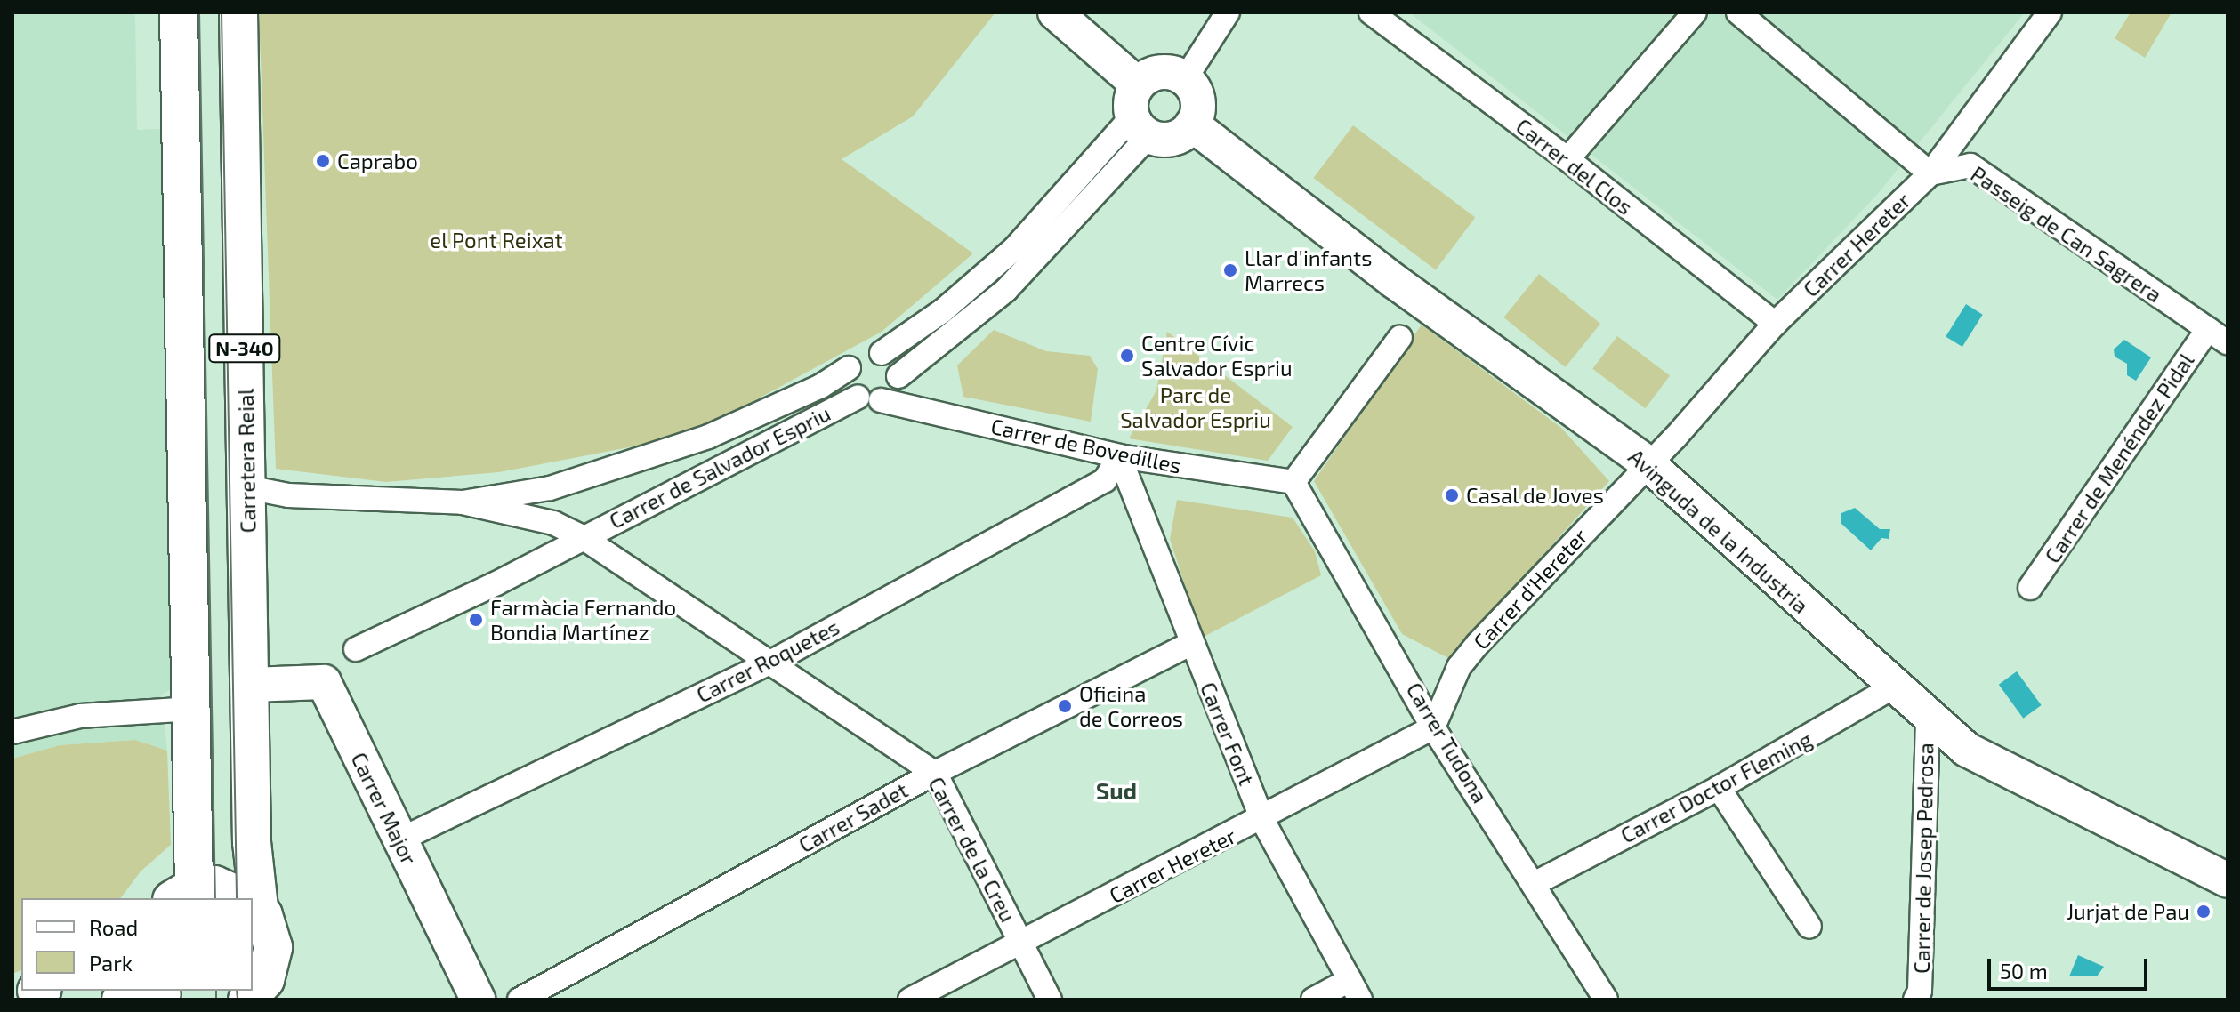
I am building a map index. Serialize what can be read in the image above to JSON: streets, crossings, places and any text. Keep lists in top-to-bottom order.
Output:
{
  "streets": {
    "main road": ["N-340", "Carretera Reial"],
    "street": [
      "Carrer del Clos",
      "Passeig de Can Sagrera",
      "Carrer Hereter",
      "Carrer de Bovedilles",
      "Carrer de Menéndez Pidal",
      "Carrer de Salvador Espriu",
      "Avinguda de la Industria",
      "Carrer d'Hereter",
      "Carrer Roquetes",
      "Carrer Font",
      "Carrer Tudona",
      "Carrer Doctor Fleming",
      "Carrer Major",
      "Carrer Sadet",
      "Carrer de la Creu",
      "Carrer de Josep Pedrosa"
    ]
  },
  "crossings": [
    ["Carrer del Clos", "Carrer Hereter"],
    ["Passeig de Can Sagrera", "Carrer Hereter"],
    ["Passeig de Can Sagrera", "Carrer de Menéndez Pidal"],
    ["Carrer Hereter", "Avinguda de la Industria"],
    ["Carrer Hereter", "Carrer d'Hereter"],
    ["Carrer Hereter", "Carrer Font"],
    ["Carrer Hereter", "Carrer Tudona"],
    ["Carrer Hereter", "Carrer de la Creu"],
    ["Carrer de Bovedilles", "Carrer de Salvador Espriu"],
    ["Carrer de Bovedilles", "Carrer Roquetes"],
    ["Carrer de Bovedilles", "Carrer Font"],
    ["Carrer de Bovedilles", "Carrer Tudona"],
    ["Carretera Reial", "Carrer de Salvador Espriu"],
    ["Carretera Reial", "Carrer Major"],
    ["Carrer de Salvador Espriu", "Carrer de la Creu"],
    ["Avinguda de la Industria", "Carrer d'Hereter"],
    ["Avinguda de la Industria", "Carrer Doctor Fleming"],
    ["Avinguda de la Industria", "Carrer de Josep Pedrosa"],
    ["Carrer d'Hereter", "Carrer Tudona"],
    ["Carrer Roquetes", "Carrer Font"],
    ["Carrer Roquetes", "Carrer Major"],
    ["Carrer Roquetes", "Carrer de la Creu"],
    ["Carrer Font", "Carrer Sadet"],
    ["Carrer Tudona", "Carrer Doctor Fleming"],
    ["Carrer Sadet", "Carrer de la Creu"]
  ],
  "districts": ["Sud"],
  "parks": ["el Pont Reixat", "Parc de Salvador Espriu"],
  "places": [
    "Caprabo",
    "Llar d'infants Marrecs",
    "Centre Cívic Salvador Espriu",
    "Casal de Joves",
    "Farmàcia Fernando Bondia Martínez",
    "Oficina de Correos",
    "Jurjat de Pau"
  ],
  "legend": ["Road", "Park"],
  "scale_bar": "50 m"
}
